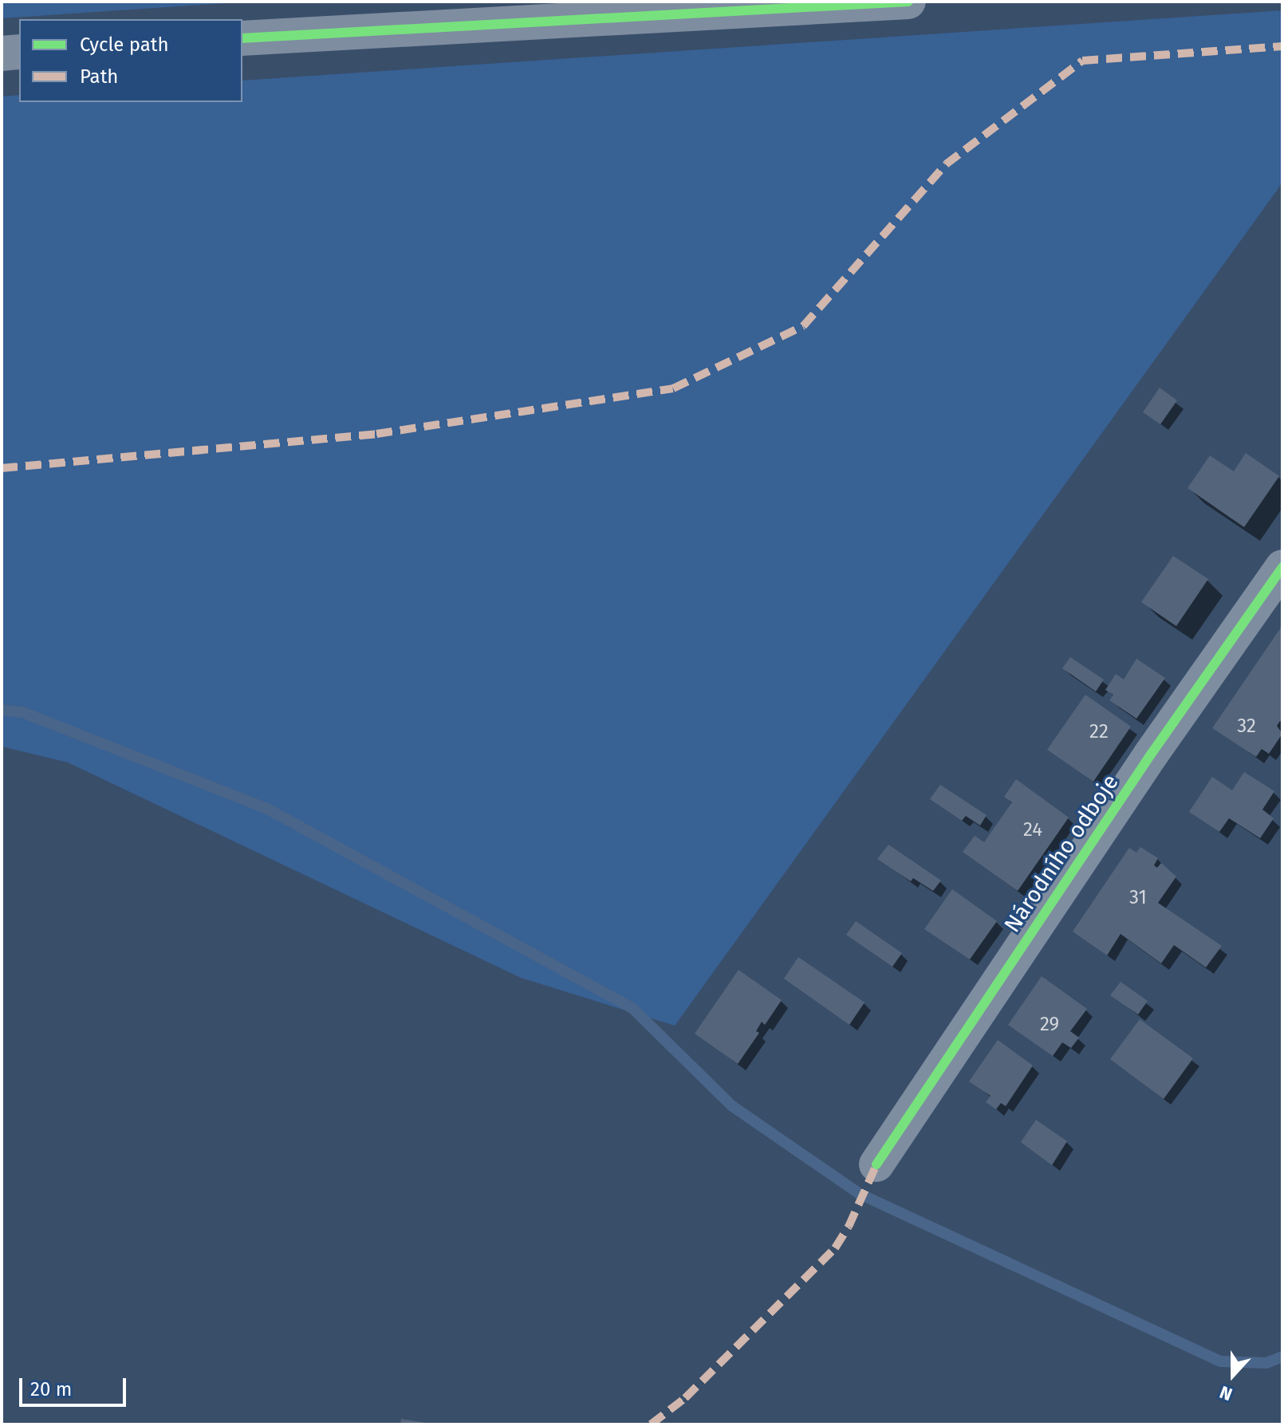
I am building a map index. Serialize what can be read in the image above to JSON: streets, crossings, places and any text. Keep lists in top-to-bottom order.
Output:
{
  "streets": {
    "street": ["Národního odboje"]
  },
  "house_numbers": [
    "32",
    "22",
    "24",
    "31",
    "29"
  ],
  "legend": ["Cycle path", "Path"],
  "scale_bar": "20 m",
  "north": "bottom"
}
